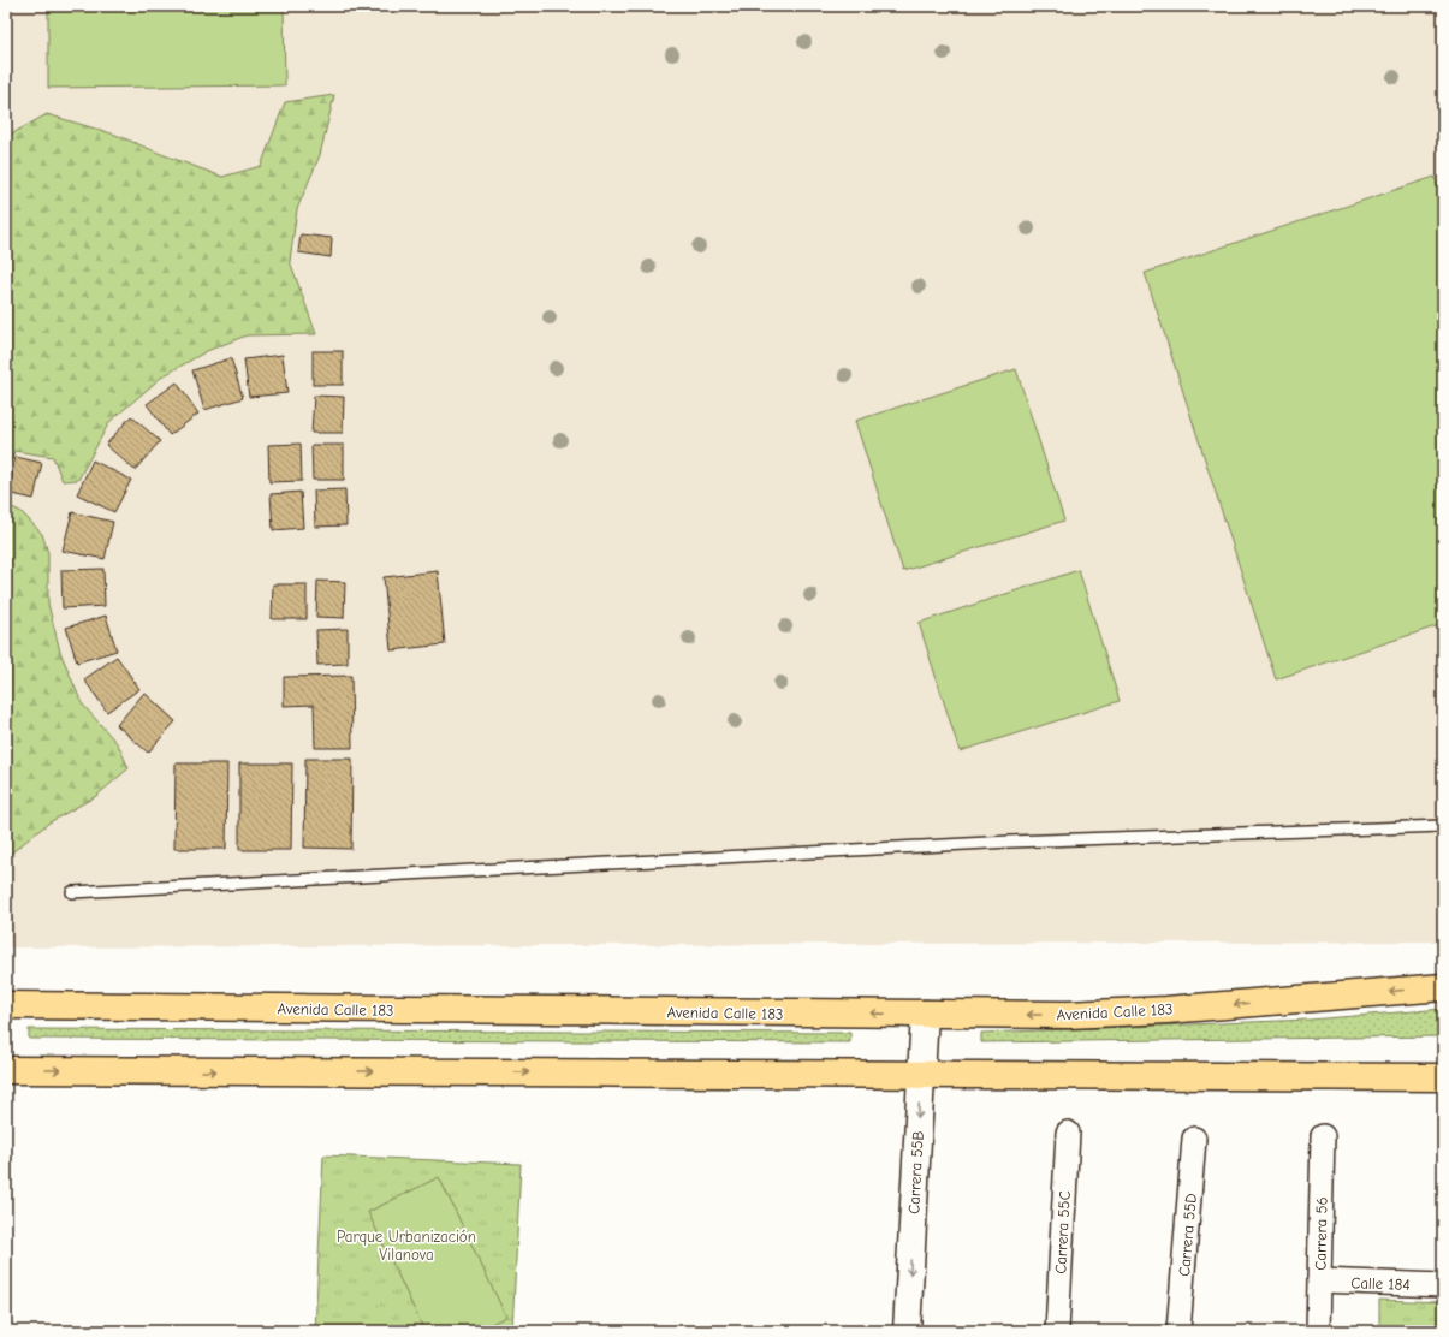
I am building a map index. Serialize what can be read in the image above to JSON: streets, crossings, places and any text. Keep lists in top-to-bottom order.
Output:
{
  "streets": {
    "main road": ["Avenida Calle 183"],
    "street": [
      "Carrera 55B",
      "Carrera 55C",
      "Carrera 56",
      "Carrera 55D",
      "Calle 184"
    ]
  },
  "crossings": [
    ["Avenida Calle 183", "Carrera 55B"],
    ["Carrera 56", "Calle 184"]
  ],
  "one_way": ["Carrera 55B"],
  "parks": ["Parque Urbanización Vilanova"]
}
